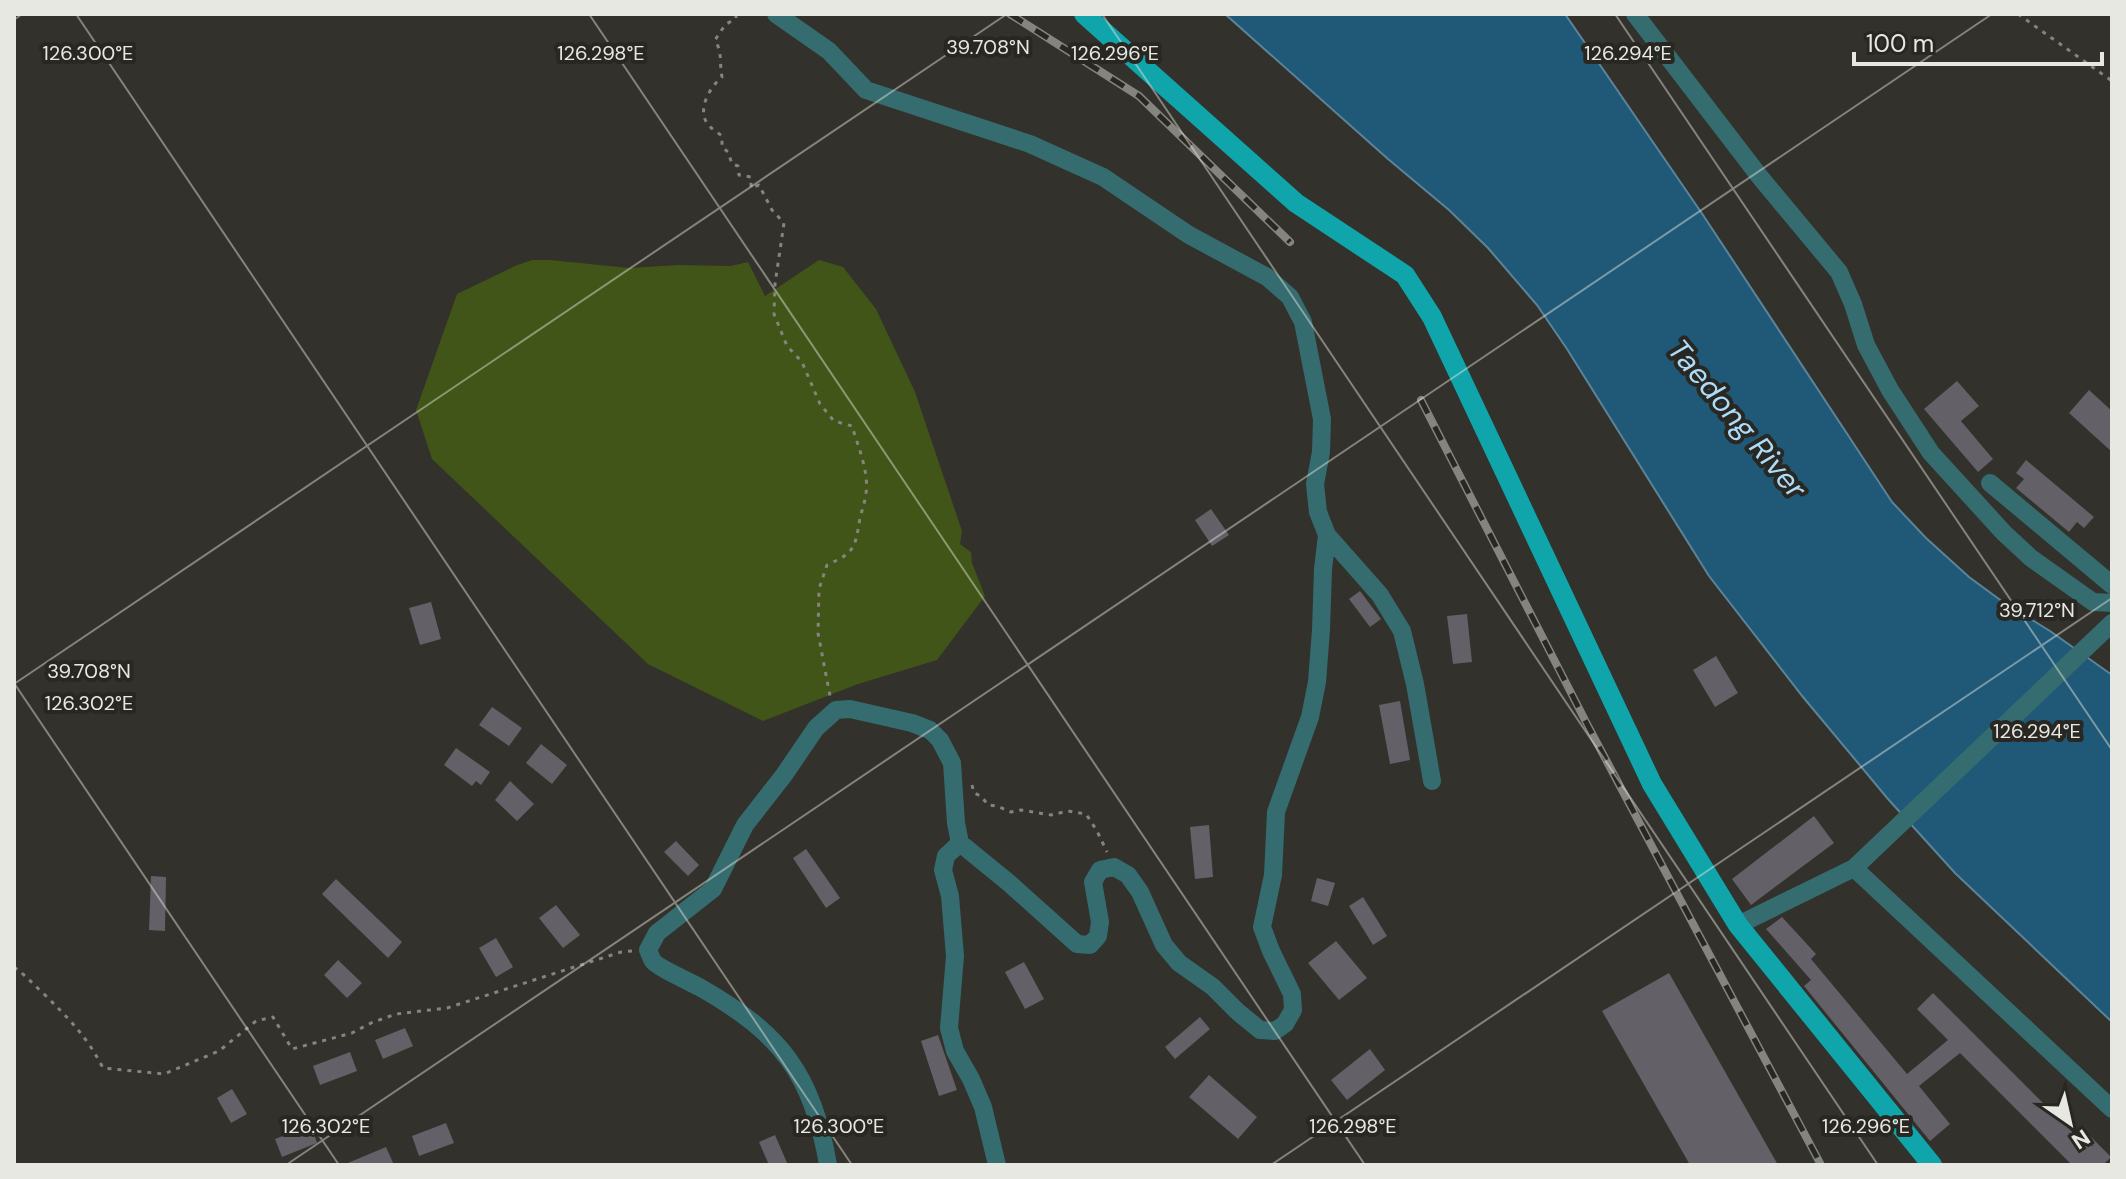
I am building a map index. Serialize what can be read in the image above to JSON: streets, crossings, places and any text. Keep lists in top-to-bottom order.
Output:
{
  "water": ["Taedong River"],
  "scale_bar": "100 m",
  "north": "bottom right",
  "coordinates": [
    "39.708°N",
    "126.300°E",
    "126.298°E",
    "126.296°E",
    "126.294°E",
    "39.712°N",
    "126.302°E"
  ]
}
